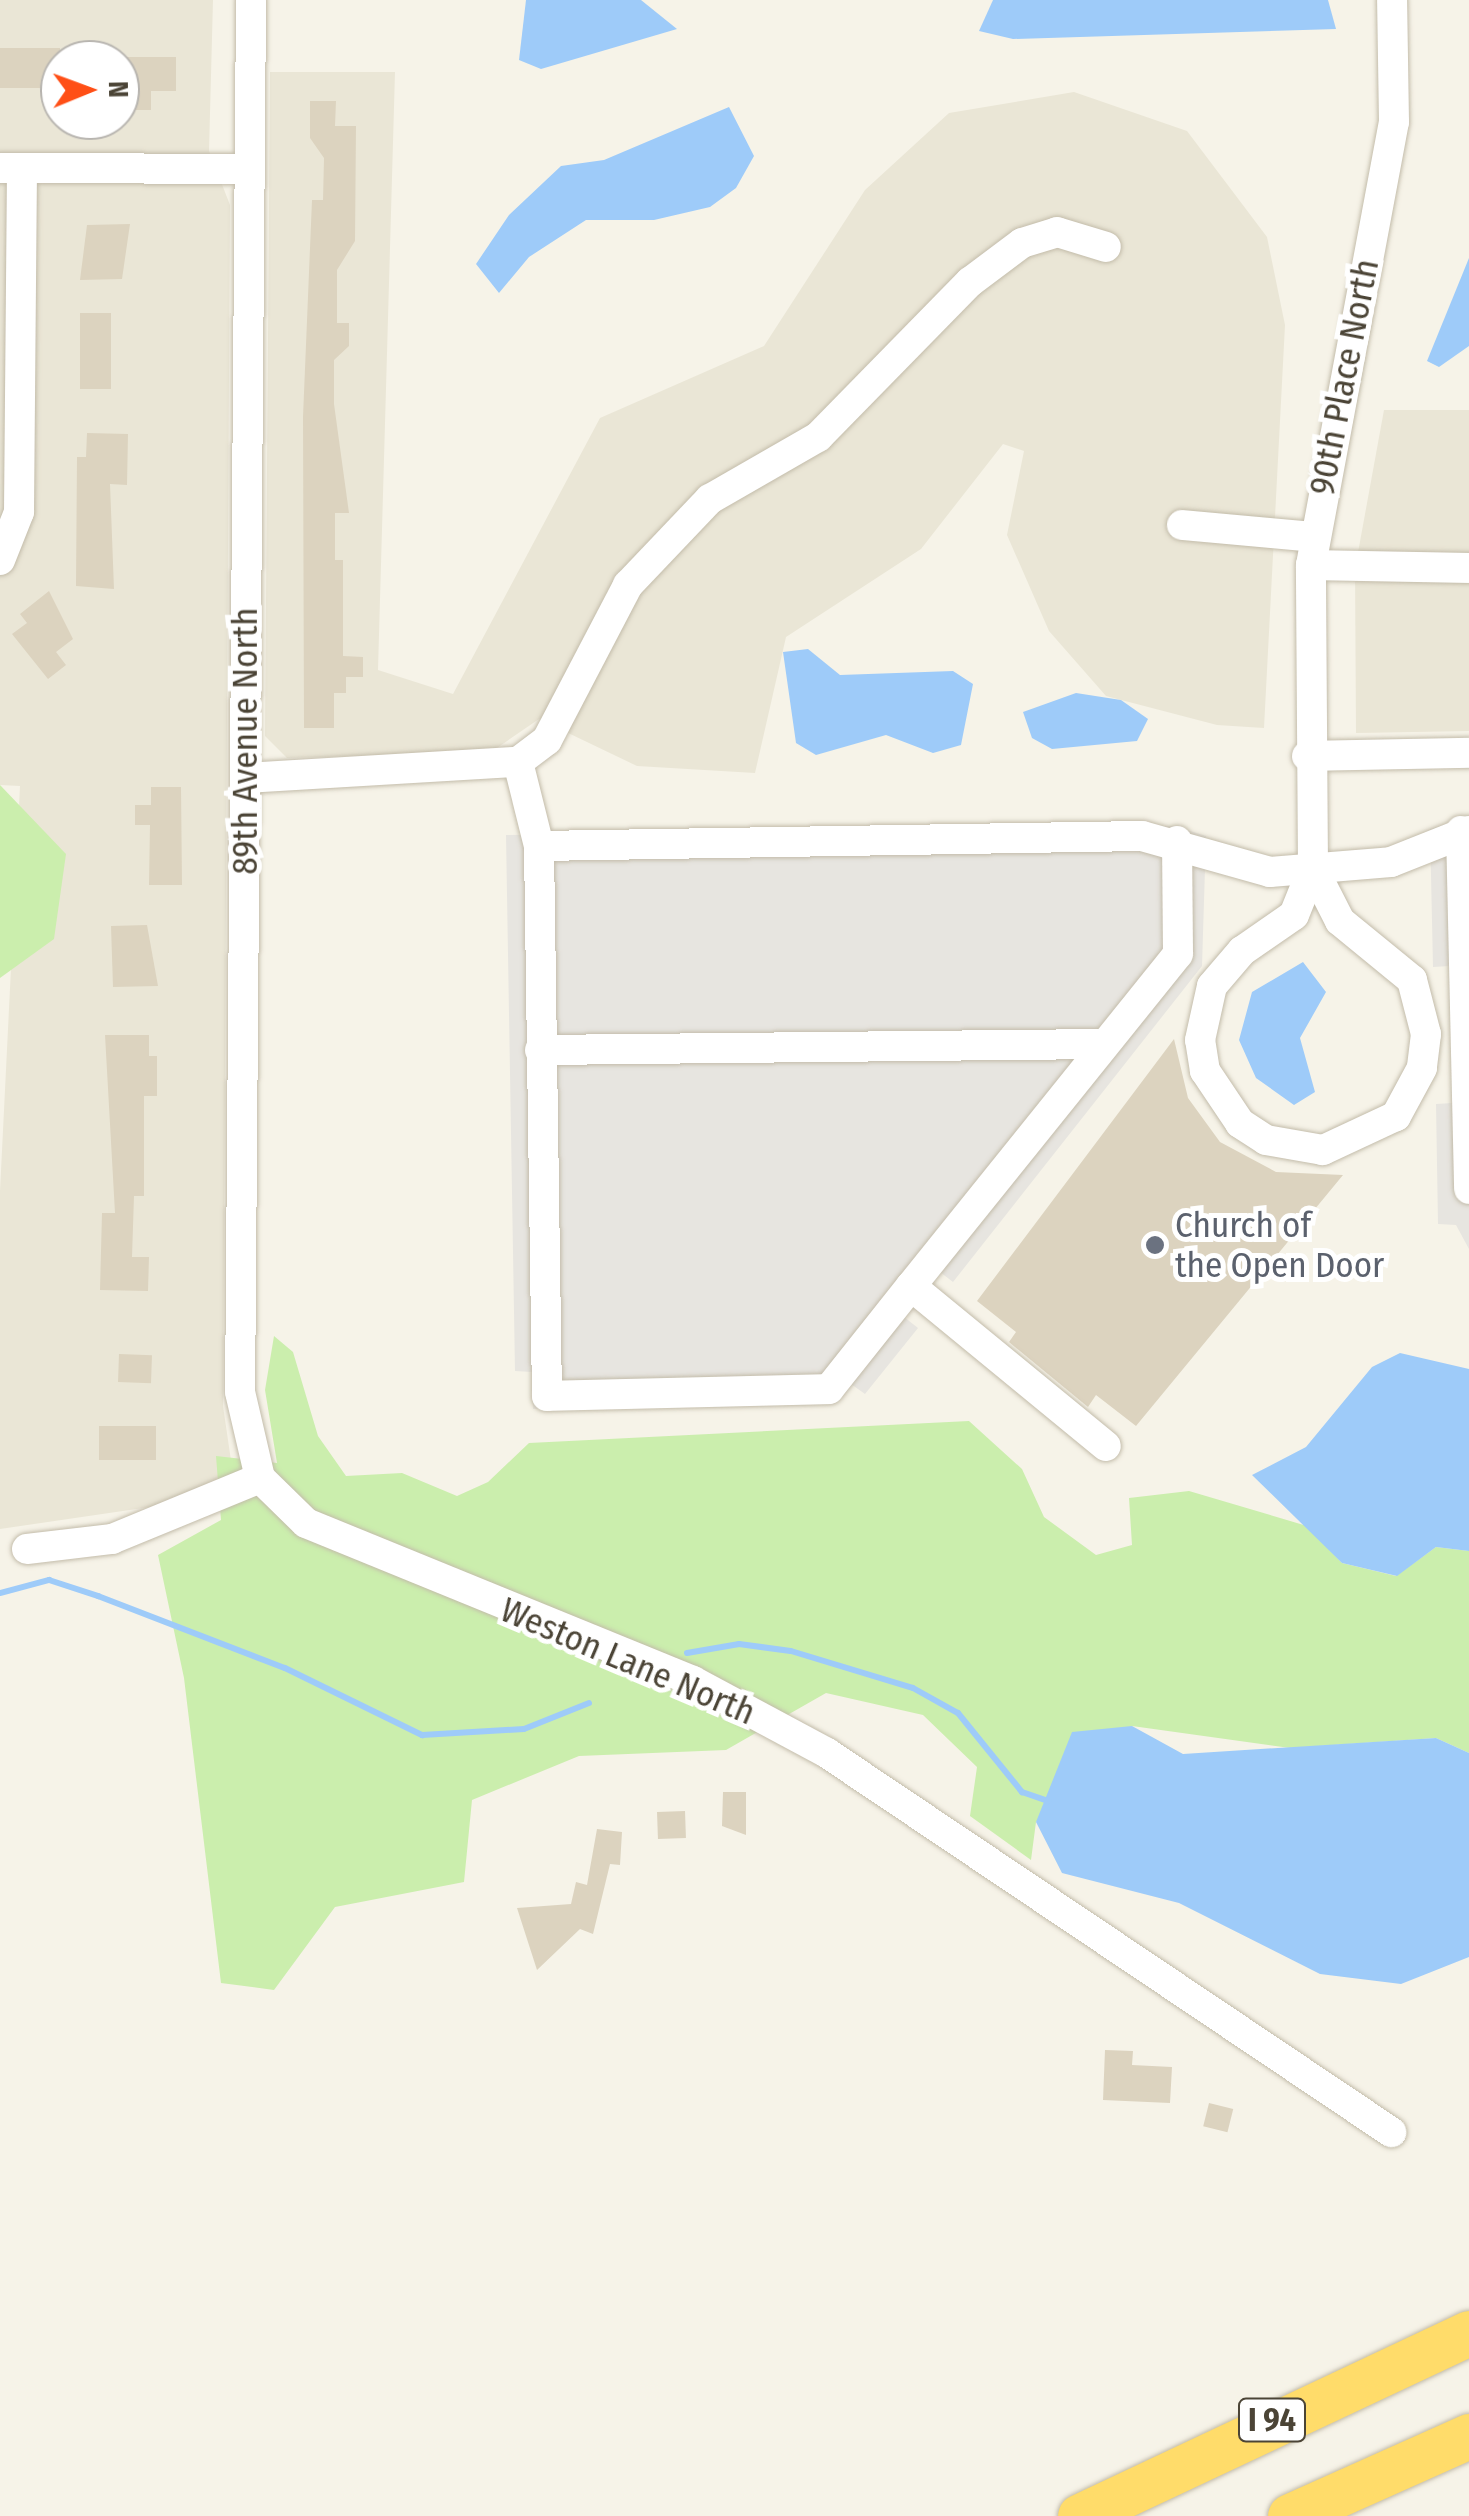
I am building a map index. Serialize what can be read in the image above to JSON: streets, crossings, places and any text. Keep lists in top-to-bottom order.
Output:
{
  "streets": {
    "highway": ["I 94"],
    "street": ["90th Place North", "89th Avenue North", "Weston Lane North"]
  },
  "crossings": [
    ["89th Avenue North", "Weston Lane North"]
  ],
  "places": ["Church of the Open Door"],
  "north": "right"
}
